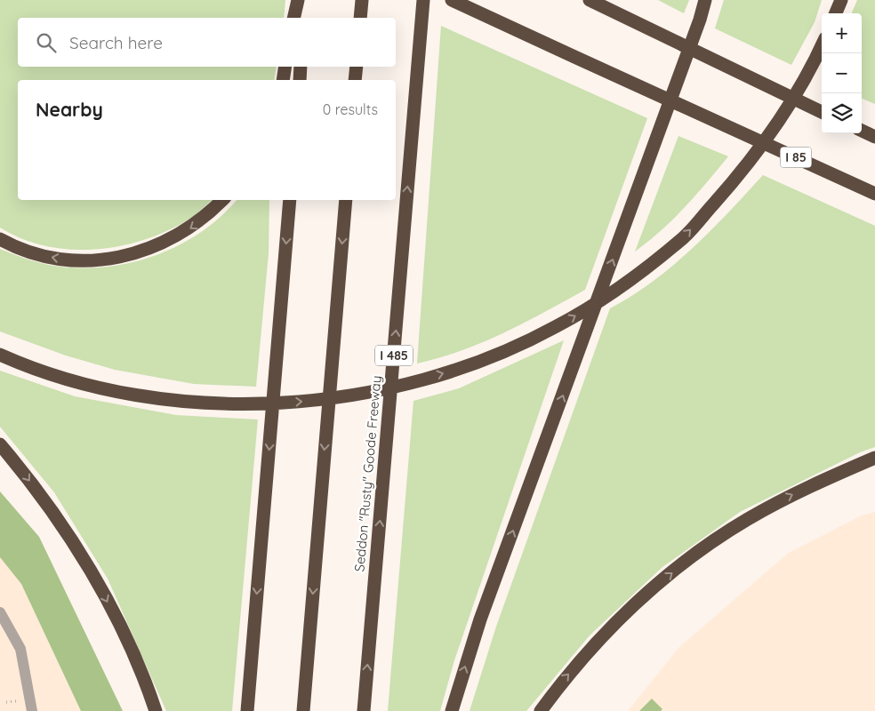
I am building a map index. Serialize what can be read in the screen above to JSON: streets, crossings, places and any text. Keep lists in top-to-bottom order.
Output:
{
  "streets": {
    "highway": ["I 85", "I 485", "Seddon \"Rusty\" Goode Freeway"]
  },
  "page": {
    "map_buttons": ["+", "−"],
    "search": "Search here",
    "heading": ["Nearby", "0 results"]
  }
}
